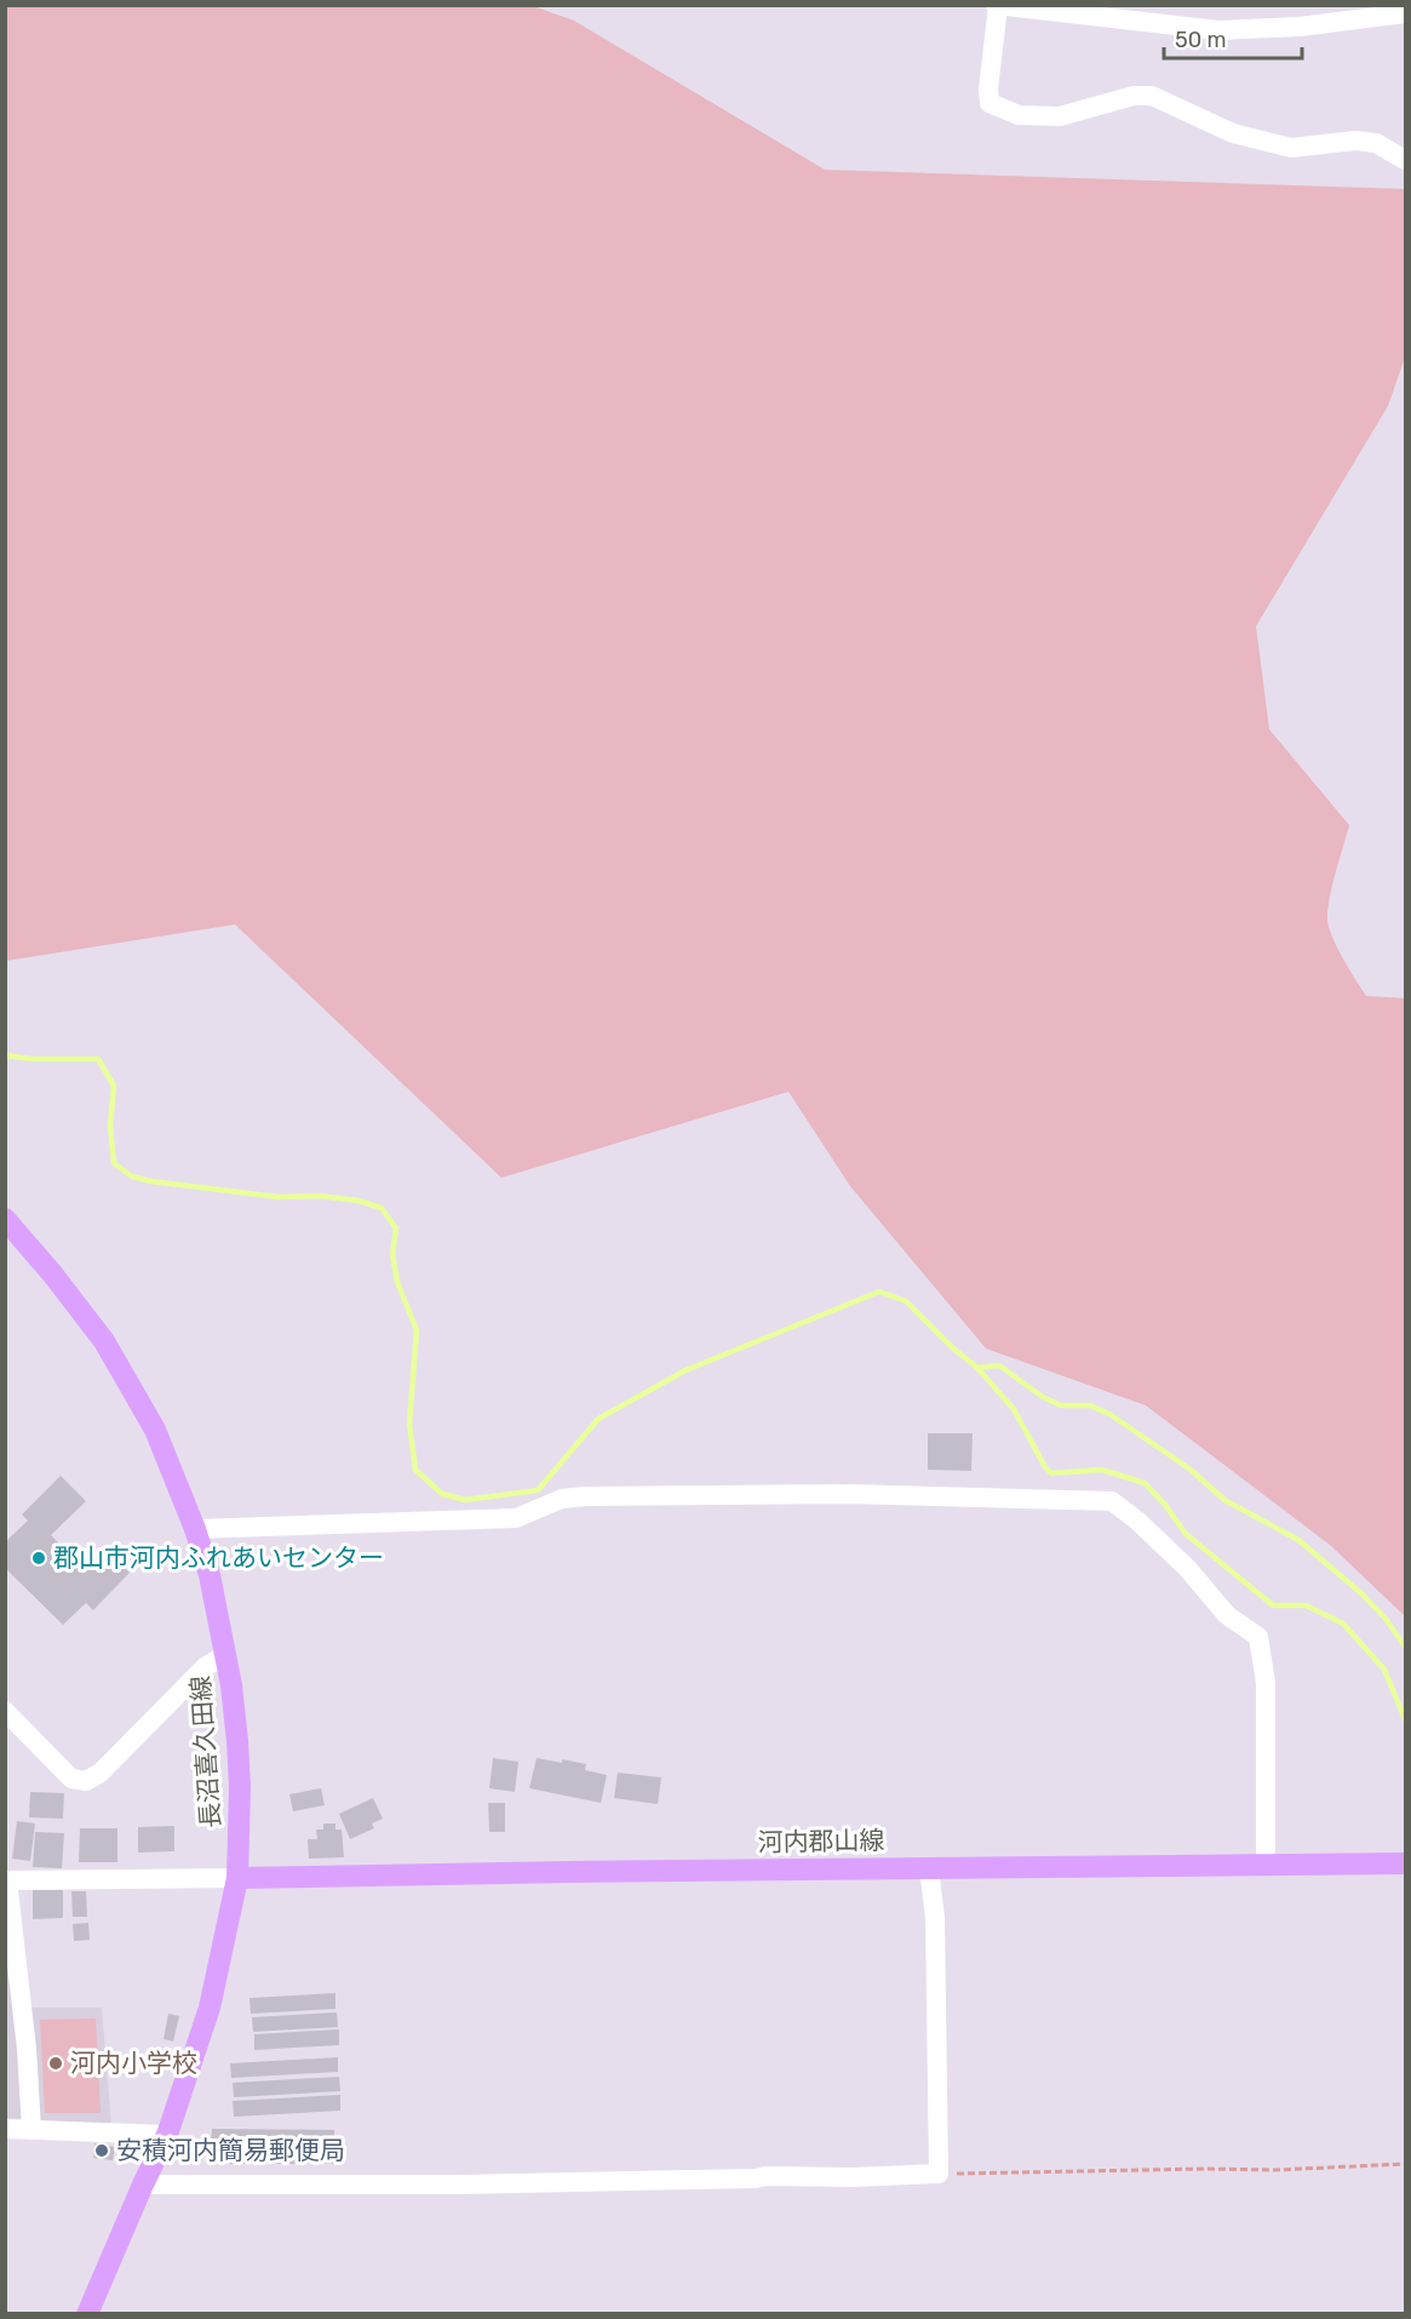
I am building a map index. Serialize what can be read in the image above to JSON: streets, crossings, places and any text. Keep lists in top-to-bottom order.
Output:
{
  "streets": {
    "main road": ["長沼喜久田線", "河内郡山線"]
  },
  "crossings": [
    ["長沼喜久田線", "河内郡山線"]
  ],
  "places": ["郡山市河内ふれあいセンター", "河内小学校", "安積河内簡易郵便局"],
  "scale_bar": "50 m"
}
